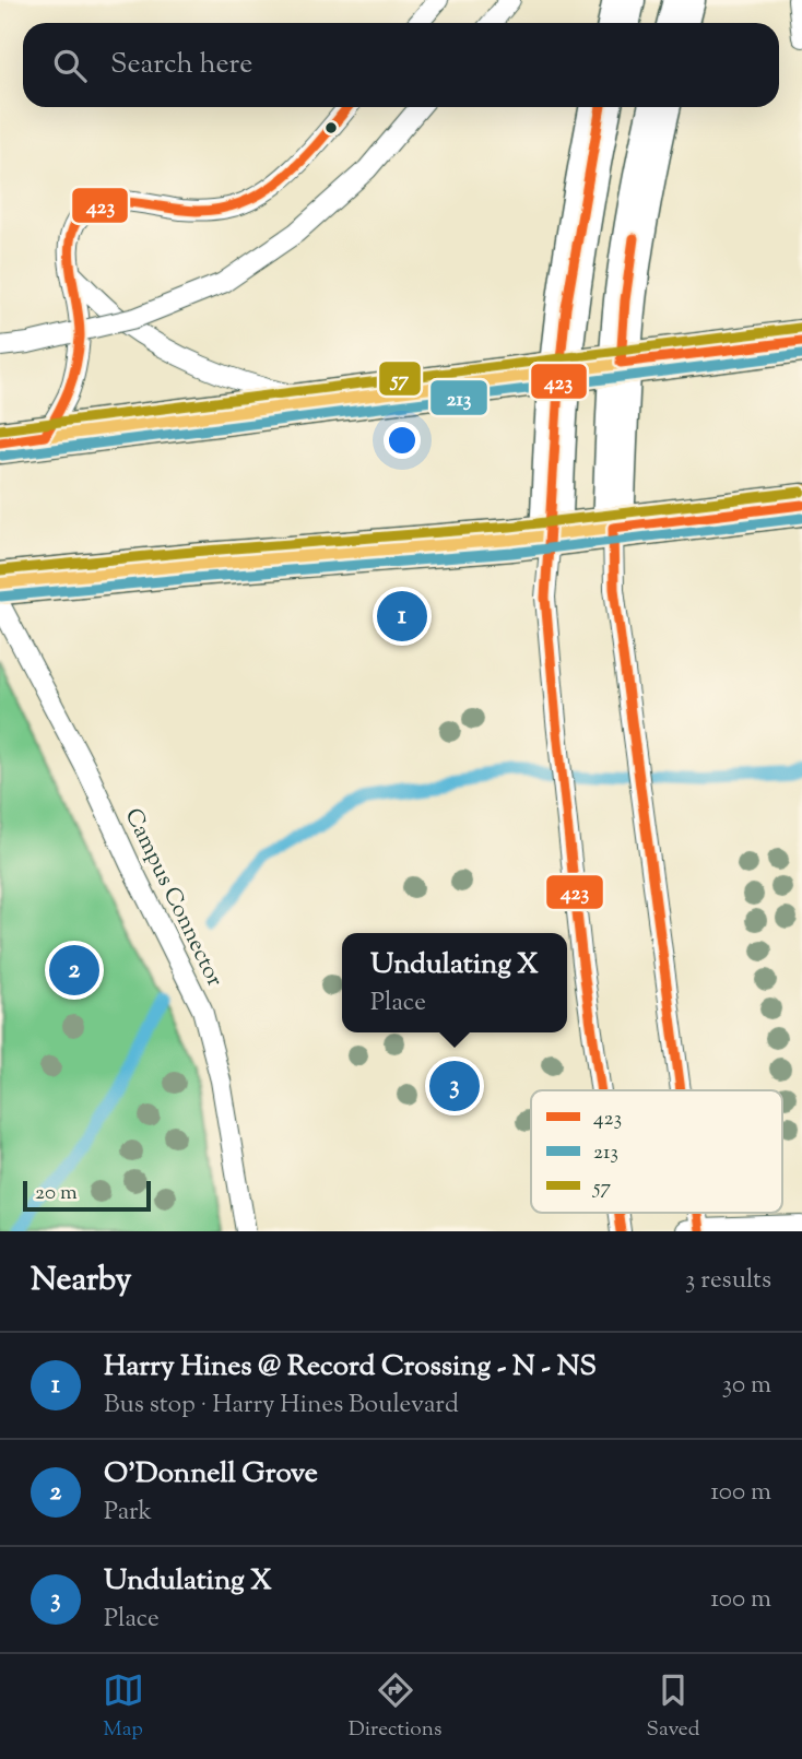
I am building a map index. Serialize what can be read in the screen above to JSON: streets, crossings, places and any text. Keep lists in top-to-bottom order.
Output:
{
  "streets": {
    "lane": ["Campus Connector"]
  },
  "lines": ["transit line 423", "transit line 57", "transit line 213"],
  "legend": ["423", "213", "57"],
  "scale_bar": "20 m",
  "page": {
    "search": "Search here",
    "pins": ["1", "2", "3"],
    "popup": ["Undulating X", "Place"],
    "scale": "20 m",
    "heading": ["Nearby", "3 results"],
    "list": [
      {
        "mark": "1",
        "name": "Harry Hines @ Record Crossing - N - NS",
        "note": "Bus stop · Harry Hines Boulevard",
        "value": "30 m"
      },
      {
        "mark": "2",
        "name": "O'Donnell Grove",
        "note": "Park",
        "value": "100 m"
      },
      {
        "mark": "3",
        "name": "Undulating X",
        "note": "Place",
        "value": "100 m"
      }
    ],
    "nav": ["Map", "Directions", "Saved"]
  }
}
